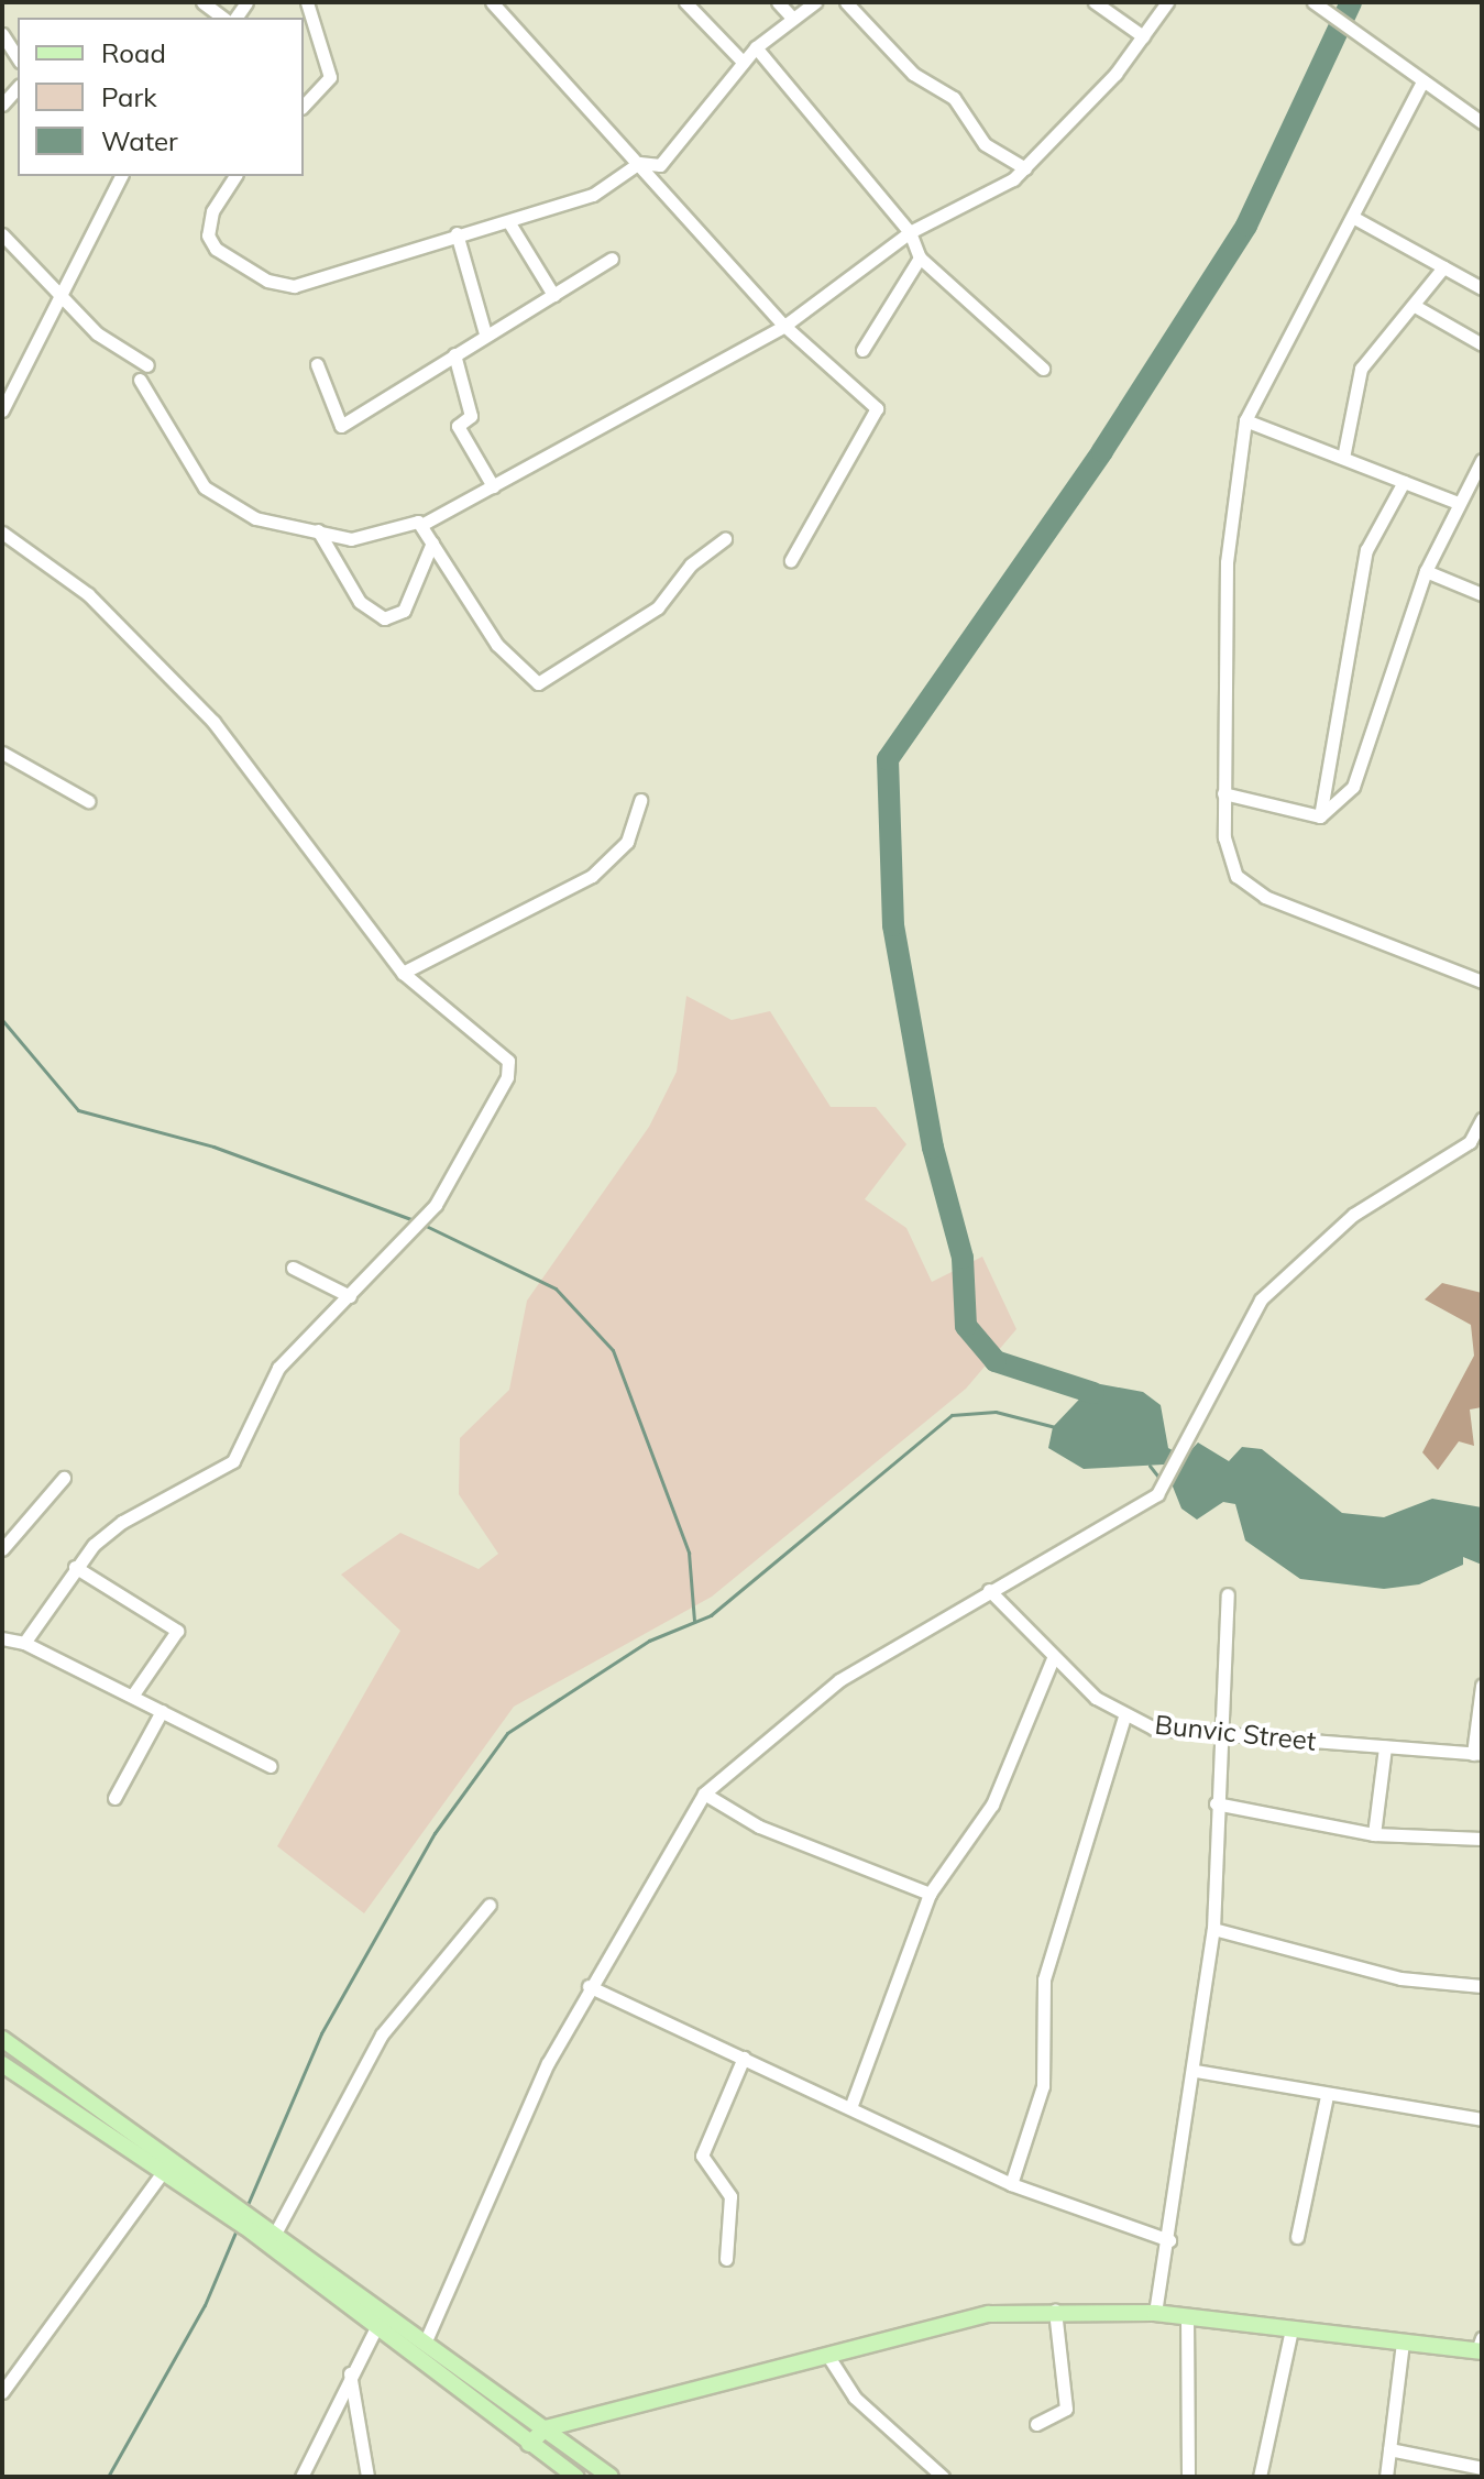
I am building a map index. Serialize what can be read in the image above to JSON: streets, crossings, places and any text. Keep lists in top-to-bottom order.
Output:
{
  "streets": {
    "street": ["Bunvic Street"]
  },
  "legend": ["Road", "Park", "Water"]
}
